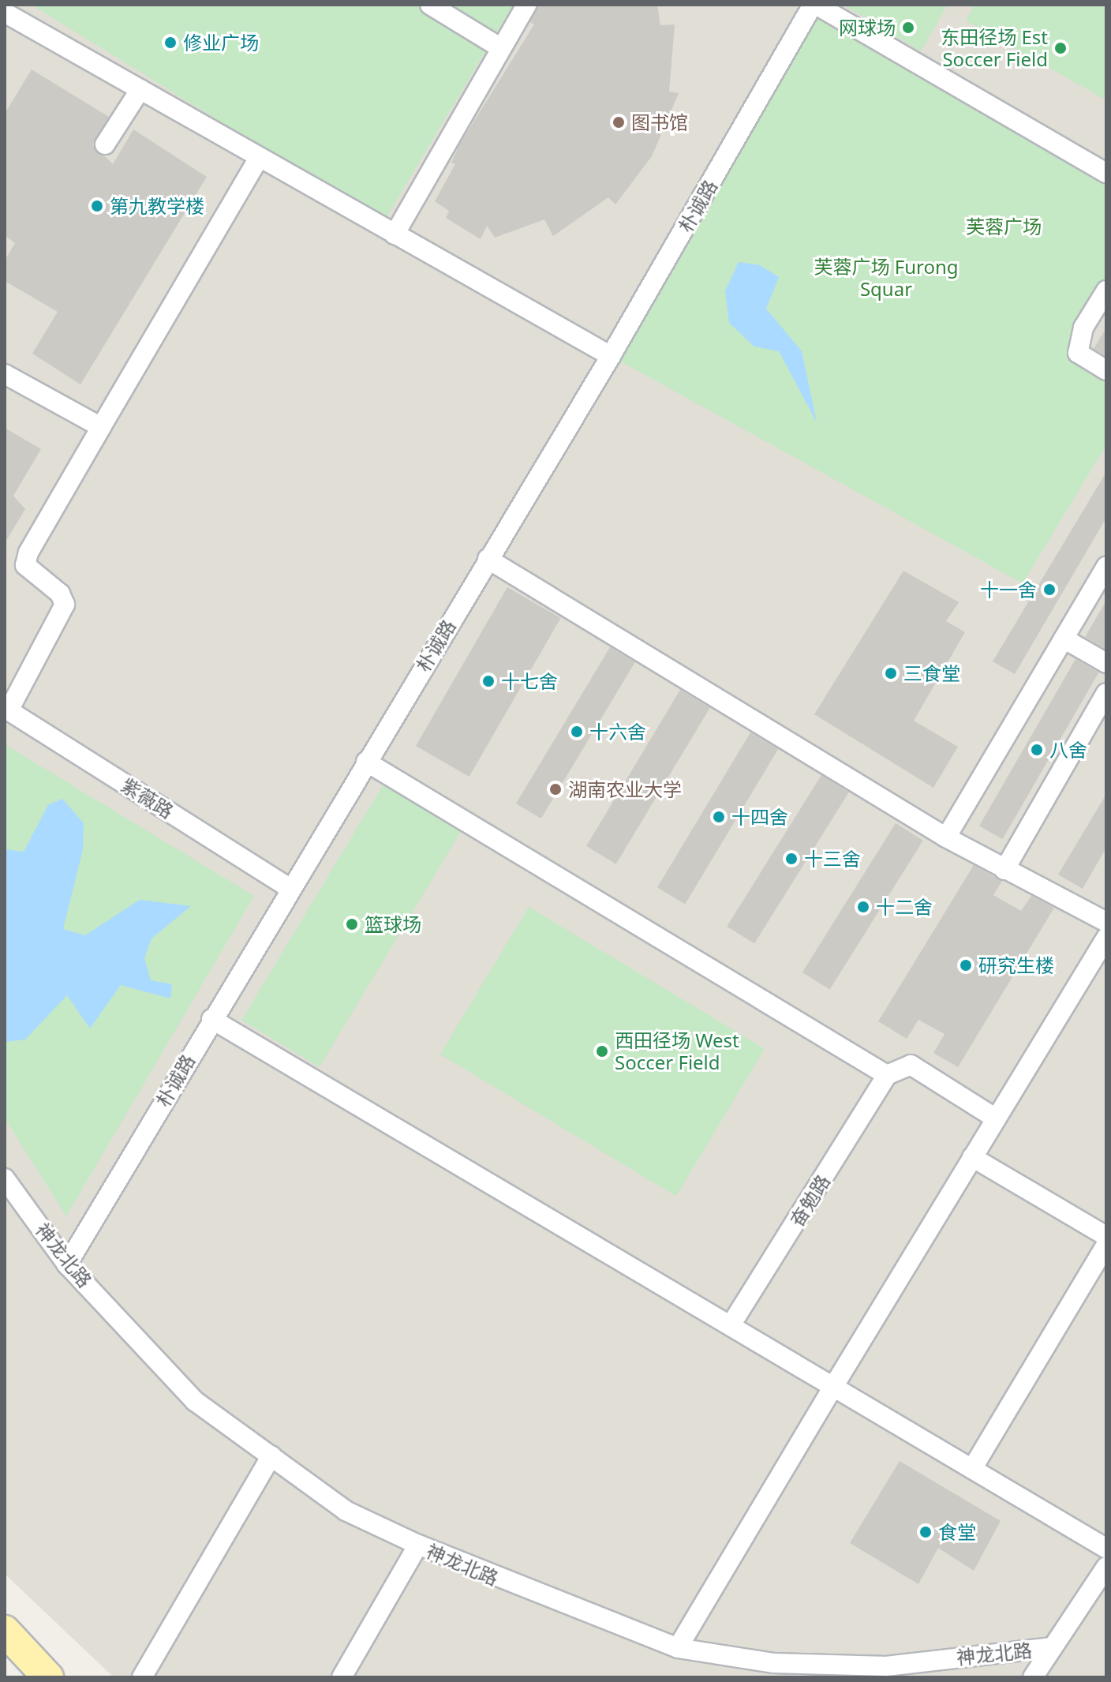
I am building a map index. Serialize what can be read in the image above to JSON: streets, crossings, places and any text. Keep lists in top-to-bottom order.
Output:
{
  "streets": {
    "street": [
      "朴诚路",
      "紫薇路",
      "奋勉路",
      "神龙北路"
    ]
  },
  "crossings": [
    ["朴诚路", "紫薇路"],
    ["朴诚路", "神龙北路"]
  ],
  "parks": ["芙蓉广场", "芙蓉广场 Furong Squar"],
  "places": [
    "网球场",
    "修业广场",
    "东田径场 Est Soccer Field",
    "图书馆",
    "第九教学楼",
    "十一舍",
    "三食堂",
    "十七舍",
    "十六舍",
    "八舍",
    "湖南农业大学",
    "十四舍",
    "十三舍",
    "十二舍",
    "篮球场",
    "研究生楼",
    "西田径场 West Soccer Field",
    "食堂"
  ]
}
